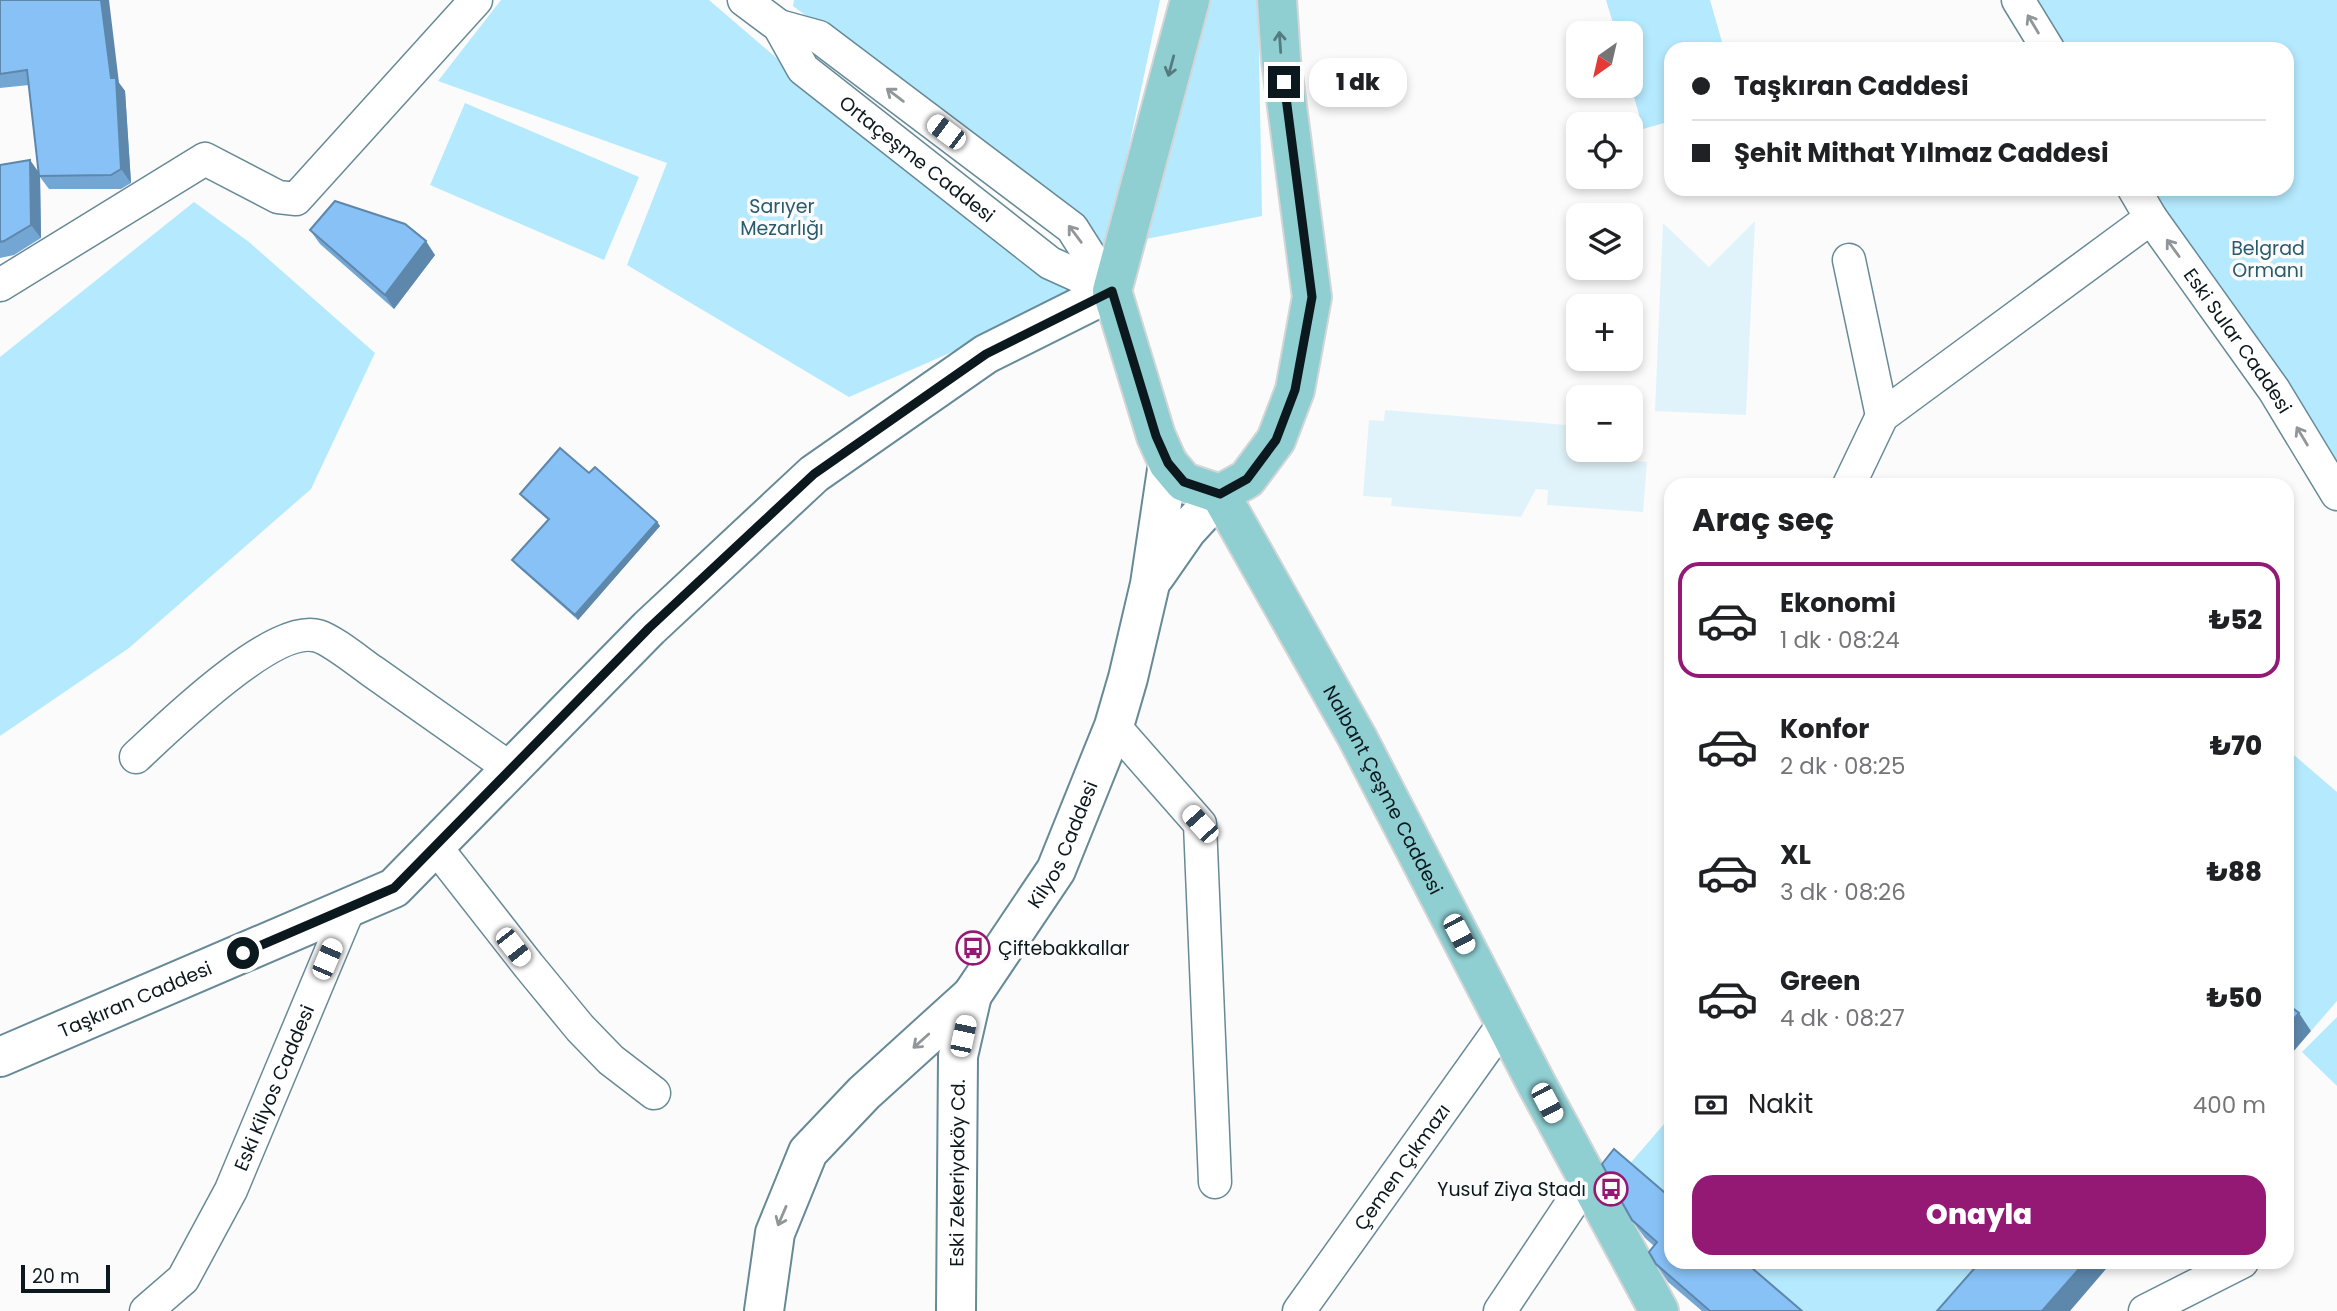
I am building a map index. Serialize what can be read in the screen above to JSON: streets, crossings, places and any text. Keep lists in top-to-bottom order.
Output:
{
  "streets": {
    "main road": ["Nalbant Çeşme Caddesi"],
    "street": [
      "Ortaçeşme Caddesi",
      "Eski Sular Caddesi",
      "Kilyos Caddesi",
      "Taşkıran Caddesi",
      "Eski Kilyos Caddesi",
      "Çemen Çıkmazı",
      "Eski Zekeriyaköy Cd."
    ]
  },
  "crossings": [
    ["Nalbant Çeşme Caddesi", "Çemen Çıkmazı"],
    ["Kilyos Caddesi", "Eski Zekeriyaköy Cd."],
    ["Taşkıran Caddesi", "Eski Kilyos Caddesi"]
  ],
  "one_way": ["Eski Sular Caddesi", "Kilyos Caddesi"],
  "parks": ["Sarıyer Mezarlığı", "Belgrad Ormanı"],
  "places": {
    "bus stop": ["Çiftebakkallar", "Yusuf Ziya Stadı"]
  },
  "scale_bar": "20 m",
  "north": "bottom left",
  "page": {
    "map_buttons": ["+", "−"],
    "banner": ["Taşkıran Caddesi", "Şehit Mithat Yılmaz Caddesi"],
    "bubble": "1 dk",
    "heading": "Araç seç",
    "list": [
      {
        "name": "Ekonomi",
        "note": "1 dk · 08:24",
        "value": "₺52"
      },
      {
        "name": "Konfor",
        "note": "2 dk · 08:25",
        "value": "₺70"
      },
      {
        "name": "XL",
        "note": "3 dk · 08:26",
        "value": "₺88"
      },
      {
        "name": "Green",
        "note": "4 dk · 08:27",
        "value": "₺50"
      }
    ],
    "pay": ["Nakit", "400 m"],
    "buttons": "Onayla",
    "scale": "20 m"
  }
}
